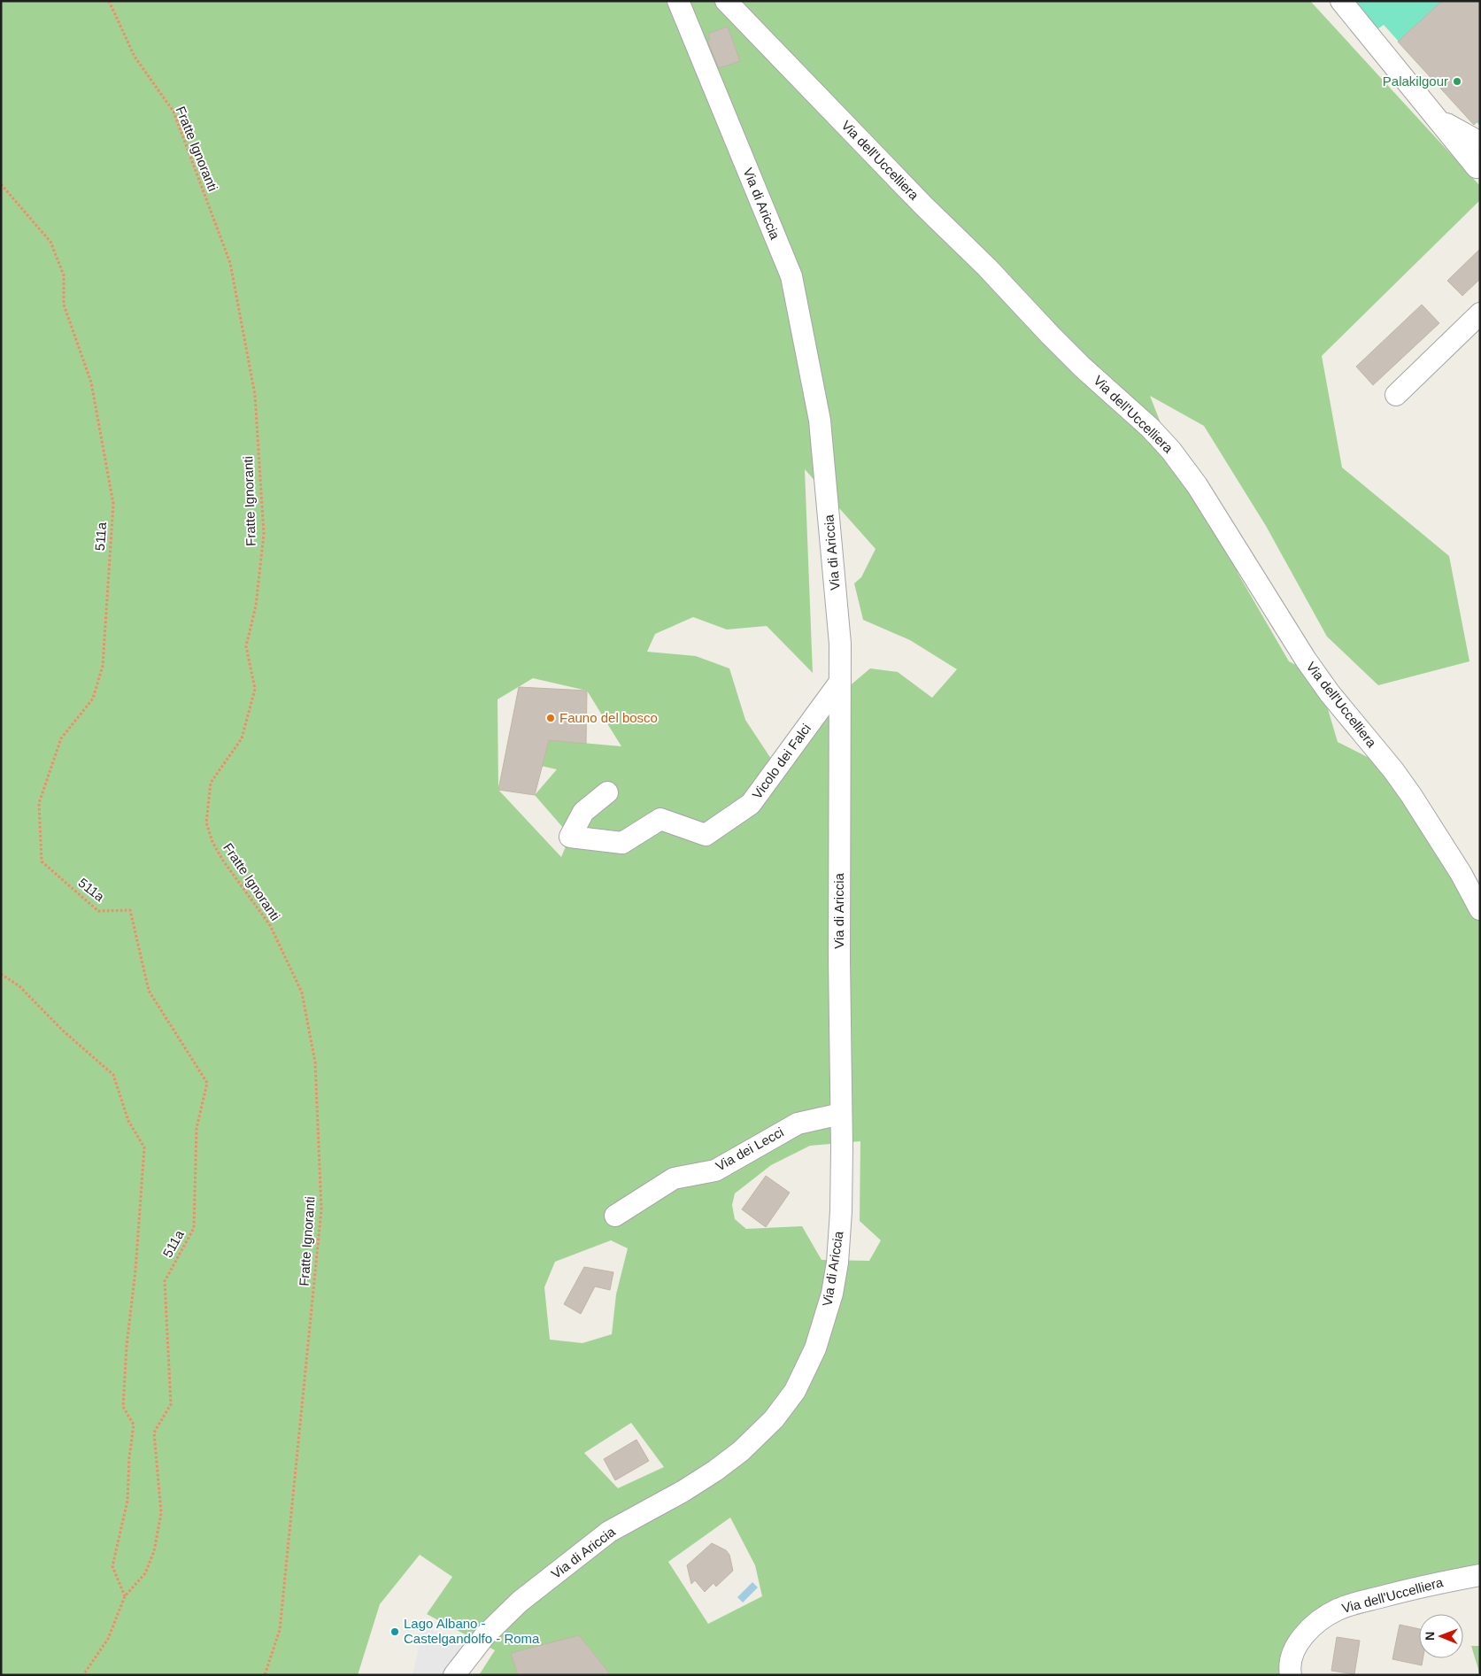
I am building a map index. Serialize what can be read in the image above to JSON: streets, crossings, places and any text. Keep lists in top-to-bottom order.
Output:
{
  "streets": {
    "street": [
      "Via dell'Uccelliera",
      "Via di Ariccia",
      "Vicolo dei Falci",
      "Via dei Lecci"
    ],
    "path": ["Fratte Ignoranti", "511a"]
  },
  "crossings": [
    ["Via di Ariccia", "Vicolo dei Falci"],
    ["Via di Ariccia", "Via dei Lecci"]
  ],
  "places": ["Palakilgour", "Fauno del bosco", "Lago Albano - Castelgandolfo - Roma"],
  "north": "left"
}
